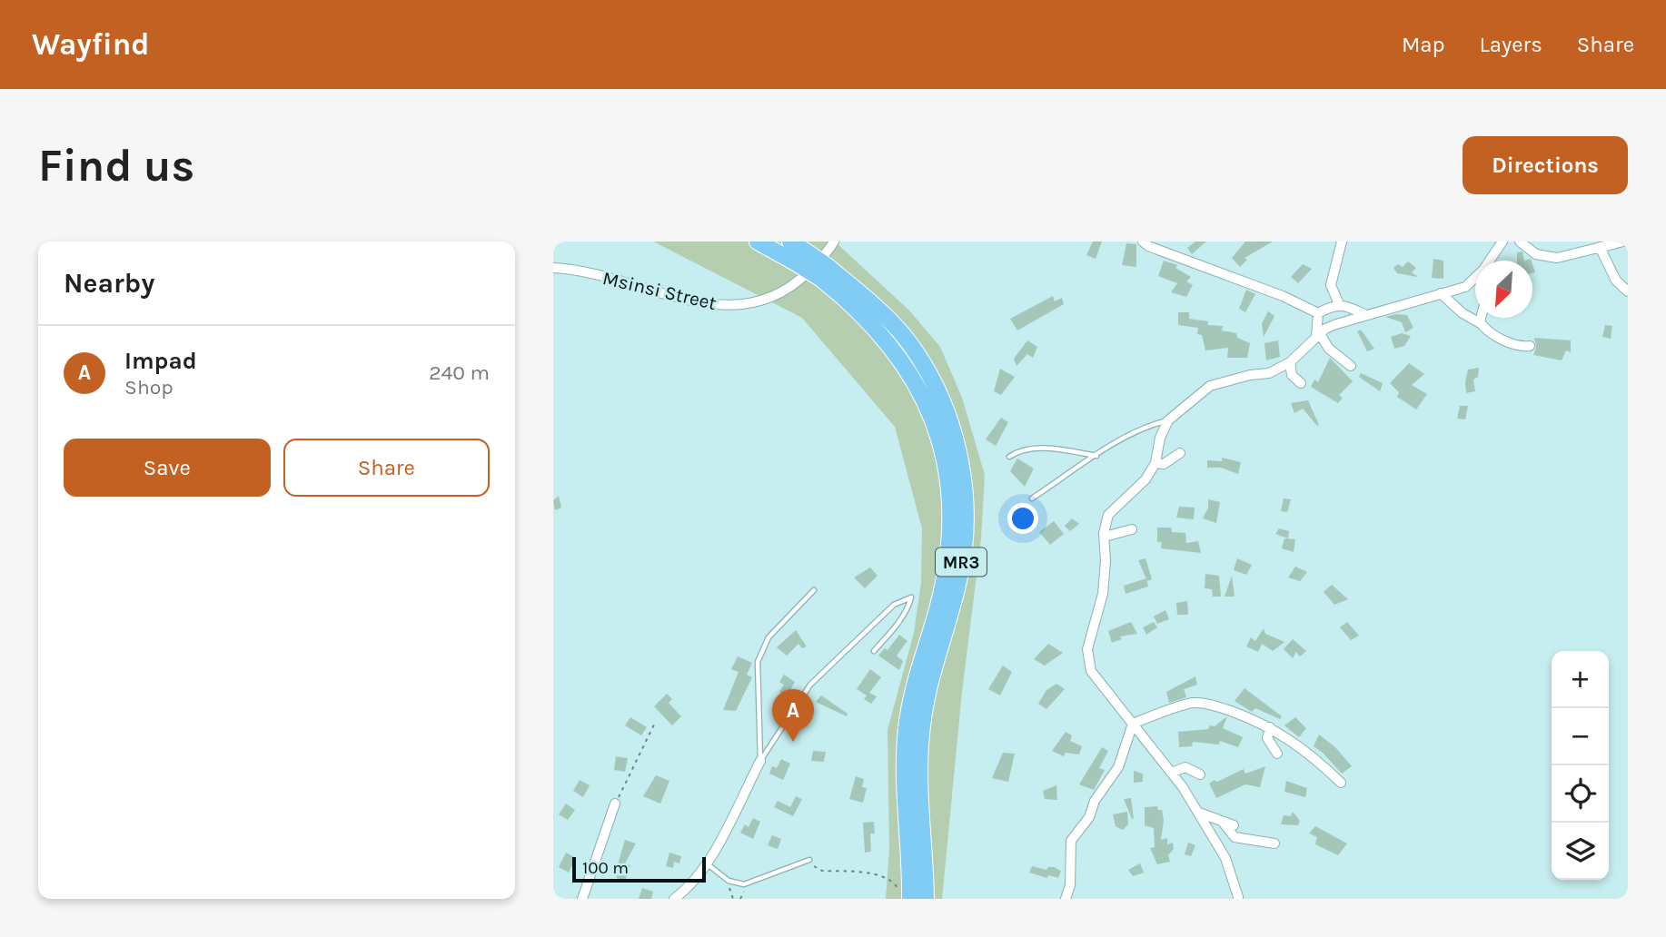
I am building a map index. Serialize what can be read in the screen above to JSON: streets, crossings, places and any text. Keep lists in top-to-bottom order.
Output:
{
  "streets": {
    "highway": ["MR3"],
    "street": ["Msinsi Street"]
  },
  "scale_bar": "100 m",
  "north": "bottom left",
  "page": {
    "header": "Wayfind",
    "nav": ["Map", "Layers", "Share"],
    "buttons": [
      "Directions",
      ["Save", "Share"]
    ],
    "title": "Find us",
    "heading": "Nearby",
    "list": [
      {
        "mark": "A",
        "name": "Impad",
        "note": "Shop",
        "value": "240 m"
      }
    ],
    "map_buttons": ["+", "−"],
    "pins": "A",
    "scale": "100 m"
  }
}
